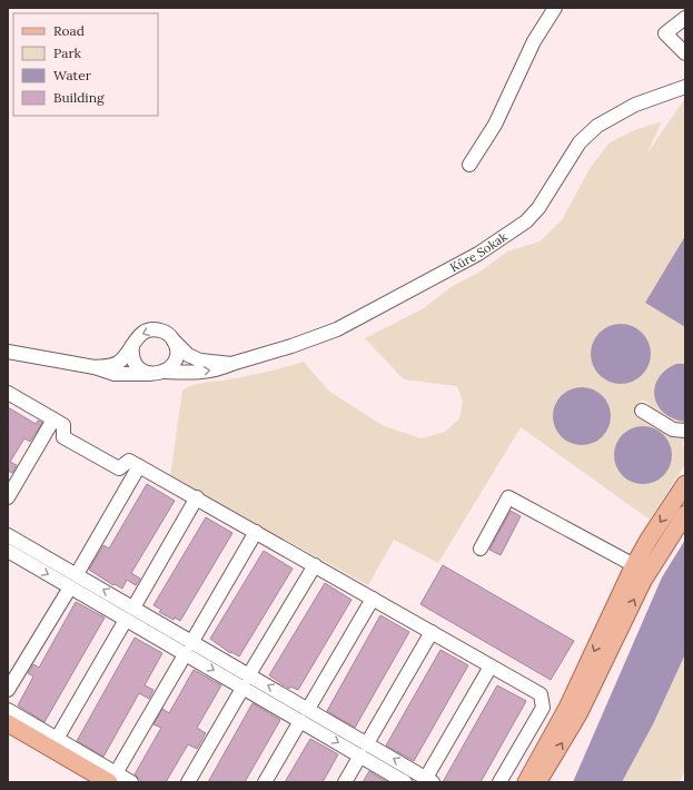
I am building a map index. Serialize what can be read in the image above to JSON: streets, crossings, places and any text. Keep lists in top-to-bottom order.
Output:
{
  "streets": {
    "street": ["Küre Sokak"]
  },
  "legend": [
    "Road",
    "Park",
    "Water",
    "Building"
  ]
}
